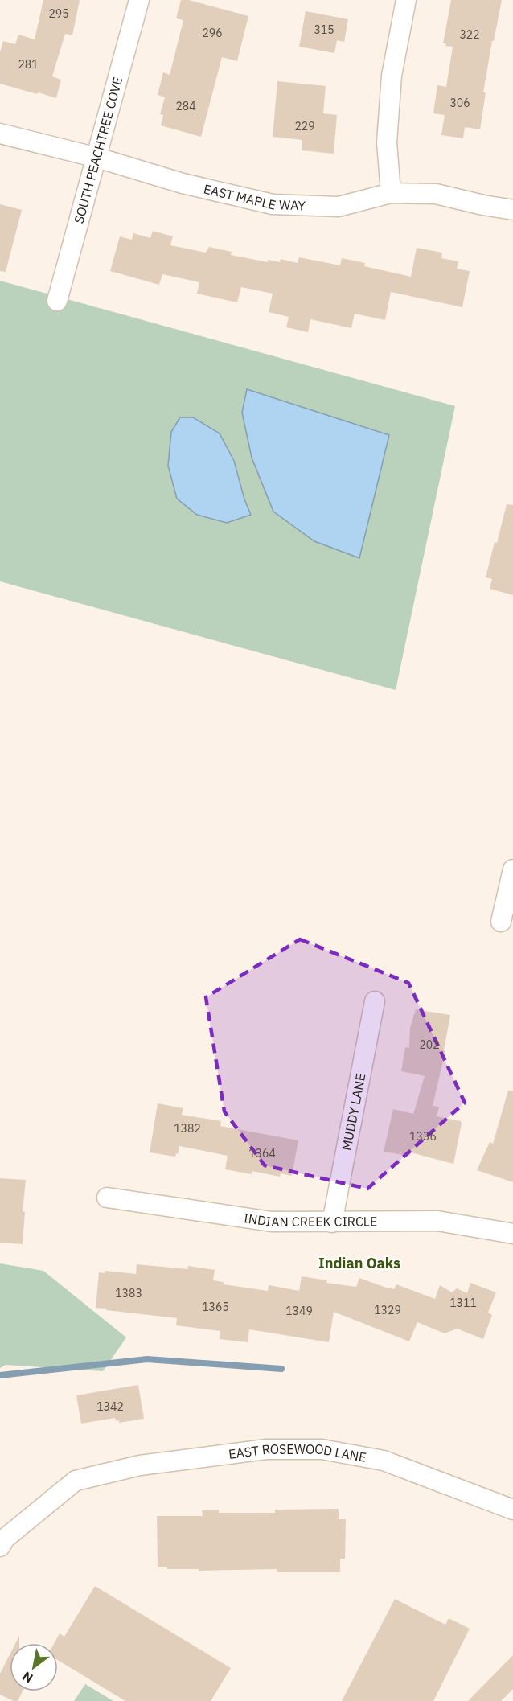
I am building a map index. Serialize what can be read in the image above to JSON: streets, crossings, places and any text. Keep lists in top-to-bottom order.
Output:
{
  "streets": {
    "street": [
      "SOUTH PEACHTREE COVE",
      "EAST MAPLE WAY",
      "MUDDY LANE",
      "INDIAN CREEK CIRCLE",
      "EAST ROSEWOOD LANE"
    ]
  },
  "crossings": [
    ["SOUTH PEACHTREE COVE", "EAST MAPLE WAY"],
    ["MUDDY LANE", "INDIAN CREEK CIRCLE"]
  ],
  "districts": ["Indian Oaks"],
  "house_numbers": [
    "295",
    "315",
    "296",
    "322",
    "281",
    "306",
    "284",
    "229",
    "202",
    "1382",
    "1336",
    "1364",
    "1383",
    "1311",
    "1365",
    "1329",
    "1349",
    "1342"
  ],
  "north": "bottom left"
}
